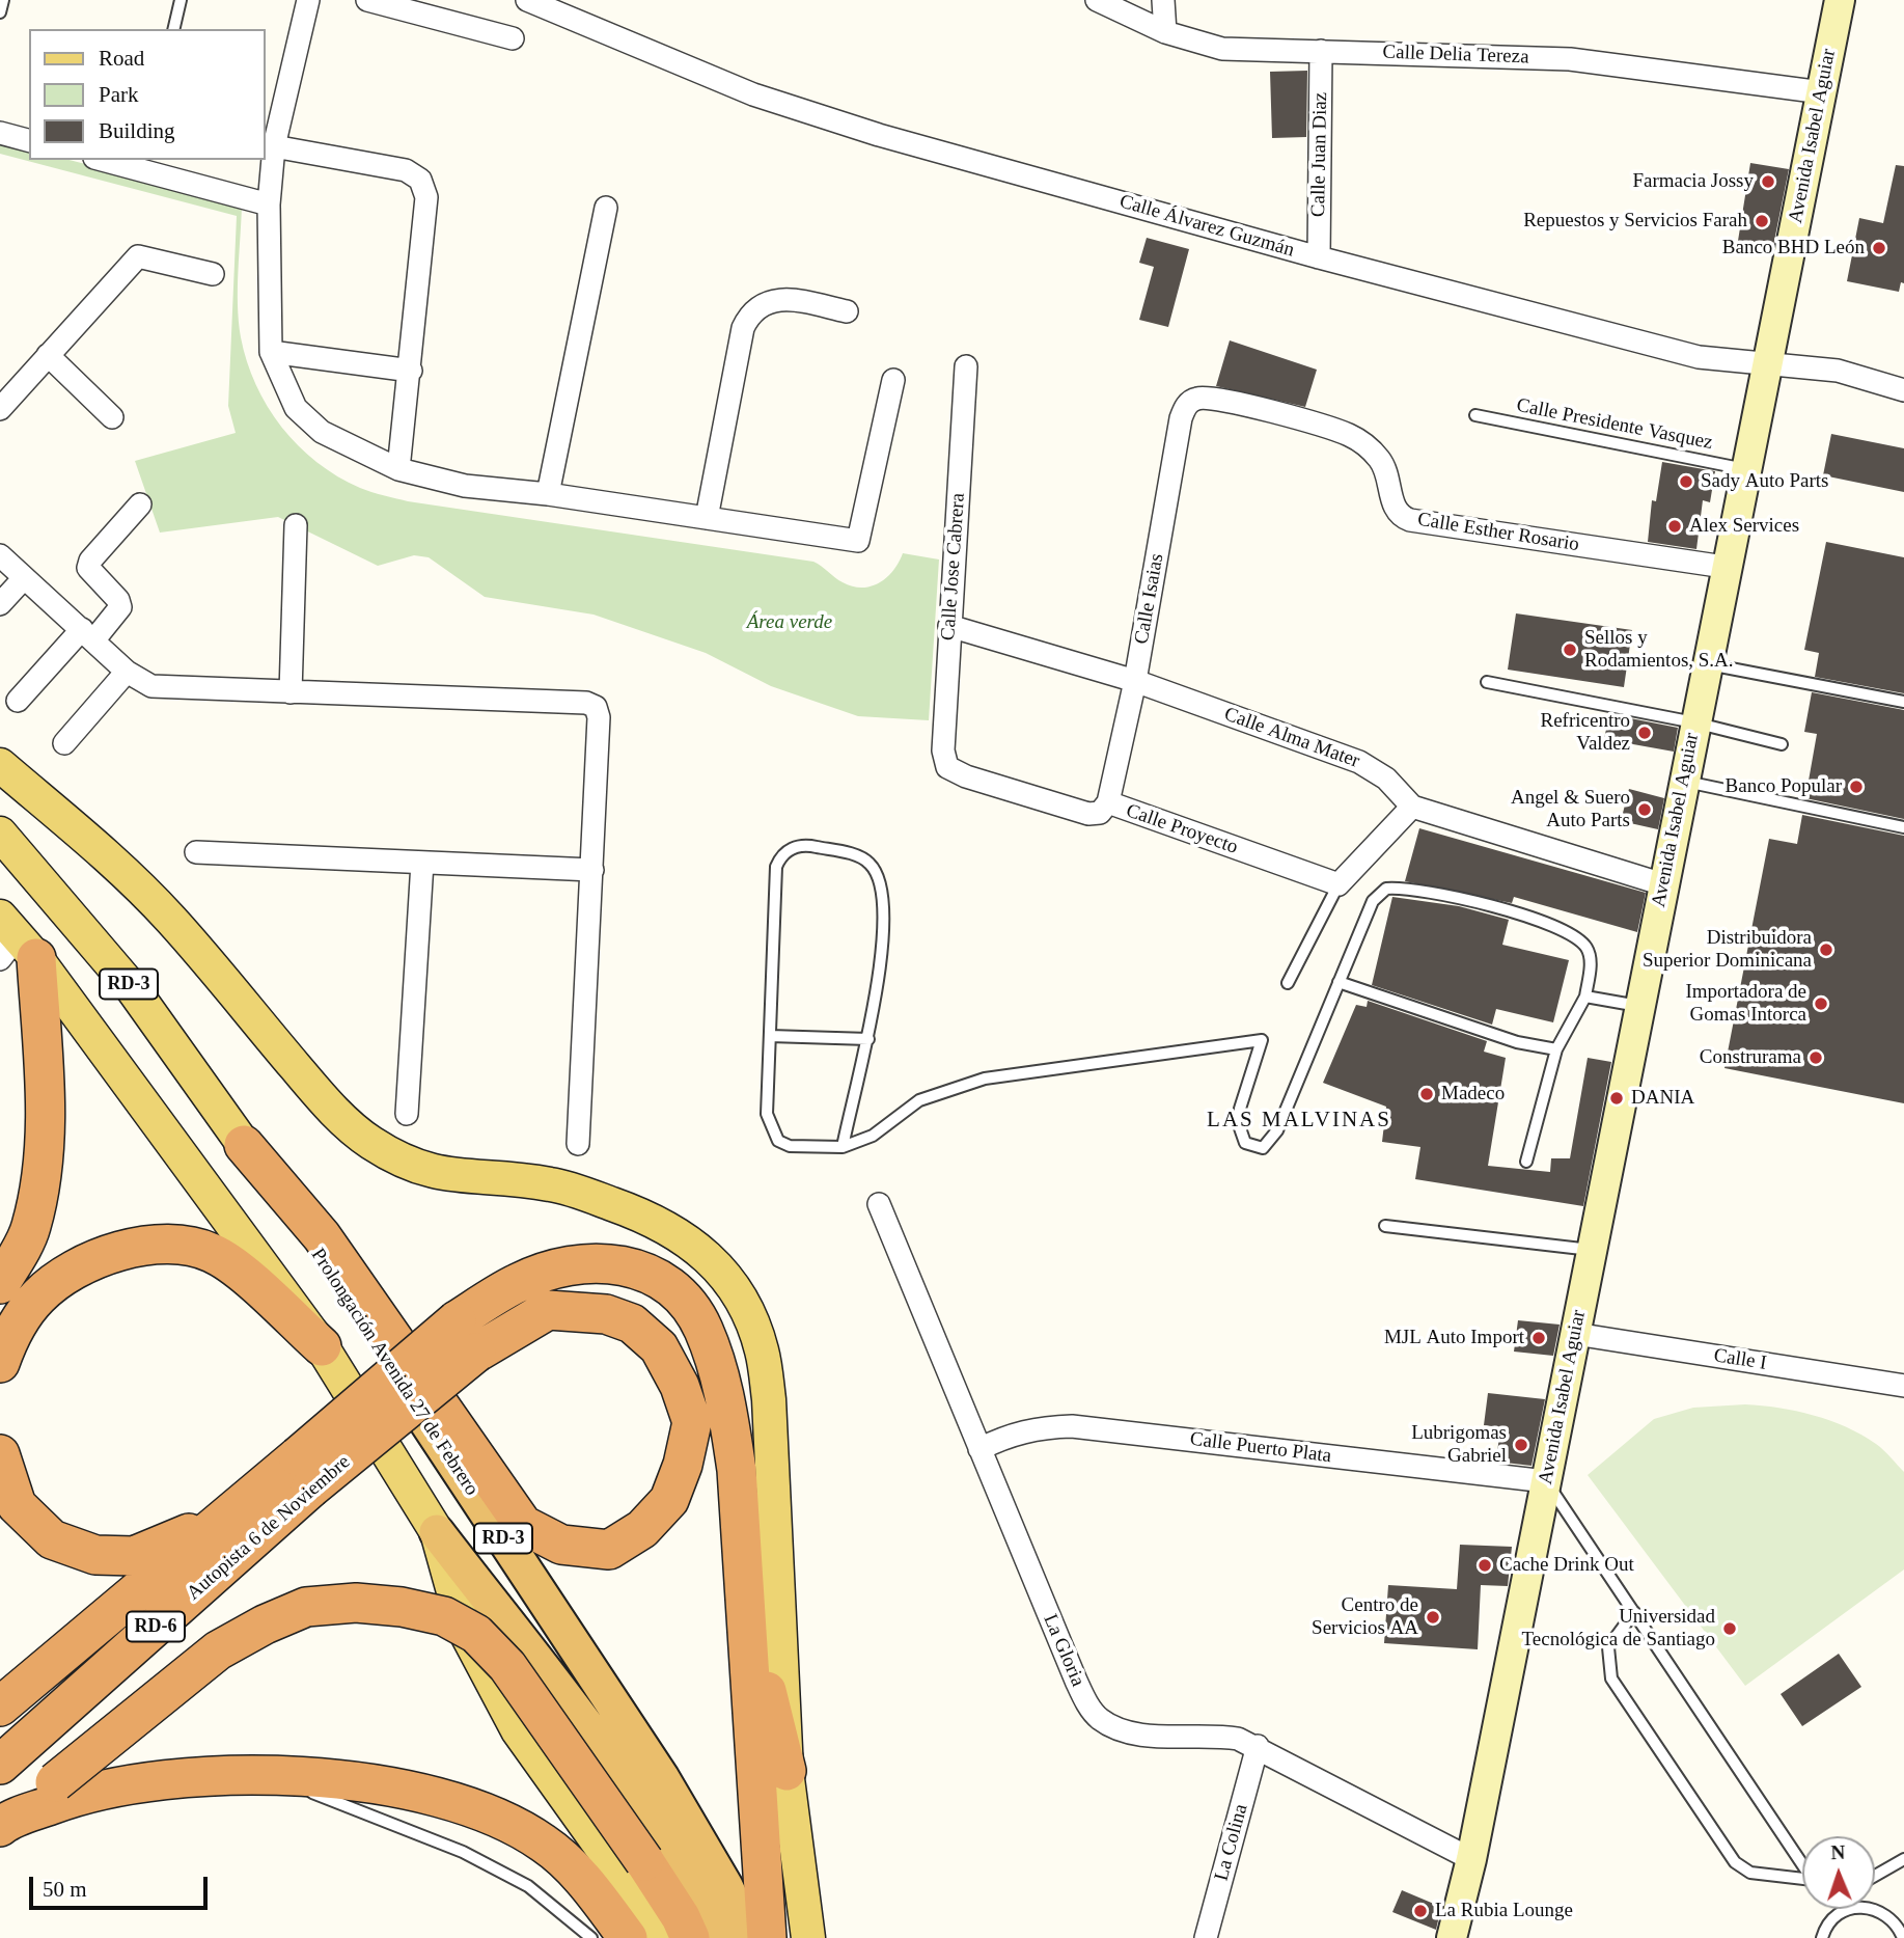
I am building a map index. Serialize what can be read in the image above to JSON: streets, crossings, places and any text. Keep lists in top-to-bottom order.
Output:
{
  "streets": {
    "highway": [
      "RD-3",
      "Prolongación Avenida 27 de Febrero",
      "Autopista 6 de Noviembre",
      "RD-6"
    ],
    "main road": ["Avenida Isabel Aguiar"],
    "street": [
      "Calle Delia Tereza",
      "Calle Juan Diaz",
      "Calle Álvarez Guzmán",
      "Calle Esther Rosario",
      "Calle Jose Cabrera",
      "Calle Isaias",
      "Calle Alma Mater",
      "Calle Proyecto",
      "Calle I",
      "Calle Puerto Plata",
      "La Gloria",
      "La Colina"
    ],
    "lane": ["Calle Presidente Vasquez"]
  },
  "crossings": [
    ["Calle Delia Tereza", "Avenida Isabel Aguiar"],
    ["Calle Delia Tereza", "Calle Juan Diaz"],
    ["Avenida Isabel Aguiar", "Calle Álvarez Guzmán"],
    ["Avenida Isabel Aguiar", "Calle Presidente Vasquez"],
    ["Avenida Isabel Aguiar", "Calle Esther Rosario"],
    ["Avenida Isabel Aguiar", "Calle Alma Mater"],
    ["Avenida Isabel Aguiar", "Calle I"],
    ["Avenida Isabel Aguiar", "Calle Puerto Plata"],
    ["Avenida Isabel Aguiar", "La Gloria"],
    ["Calle Juan Diaz", "Calle Álvarez Guzmán"],
    ["Calle Esther Rosario", "Calle Isaias"],
    ["Calle Jose Cabrera", "Calle Alma Mater"],
    ["Calle Jose Cabrera", "Calle Proyecto"],
    ["Calle Isaias", "Calle Alma Mater"],
    ["Calle Isaias", "Calle Proyecto"],
    ["Prolongación Avenida 27 de Febrero", "Autopista 6 de Noviembre"],
    ["Calle Puerto Plata", "La Gloria"],
    ["La Gloria", "La Colina"]
  ],
  "districts": ["LAS MALVINAS"],
  "parks": ["Área verde"],
  "places": [
    "Farmacia Jossy",
    "Repuestos y Servicios Farah",
    "Banco BHD León",
    "Sady Auto Parts",
    "Alex Services",
    "Sellos y Rodamientos, S.A.",
    "Refricentro Valdez",
    "Banco Popular",
    "Angel & Suero Auto Parts",
    "Distribuidora Superior Dominicana",
    "Importadora de Gomas Intorca",
    "Construrama",
    "Madeco",
    "DANIA",
    "MJL Auto Import",
    "Lubrigomas Gabriel",
    "Cache Drink Out",
    "Centro de Servicios AA",
    "Universidad Tecnológica de Santiago",
    "La Rubia Lounge"
  ],
  "legend": ["Road", "Park", "Building"],
  "scale_bar": "50 m",
  "north": "top"
}
